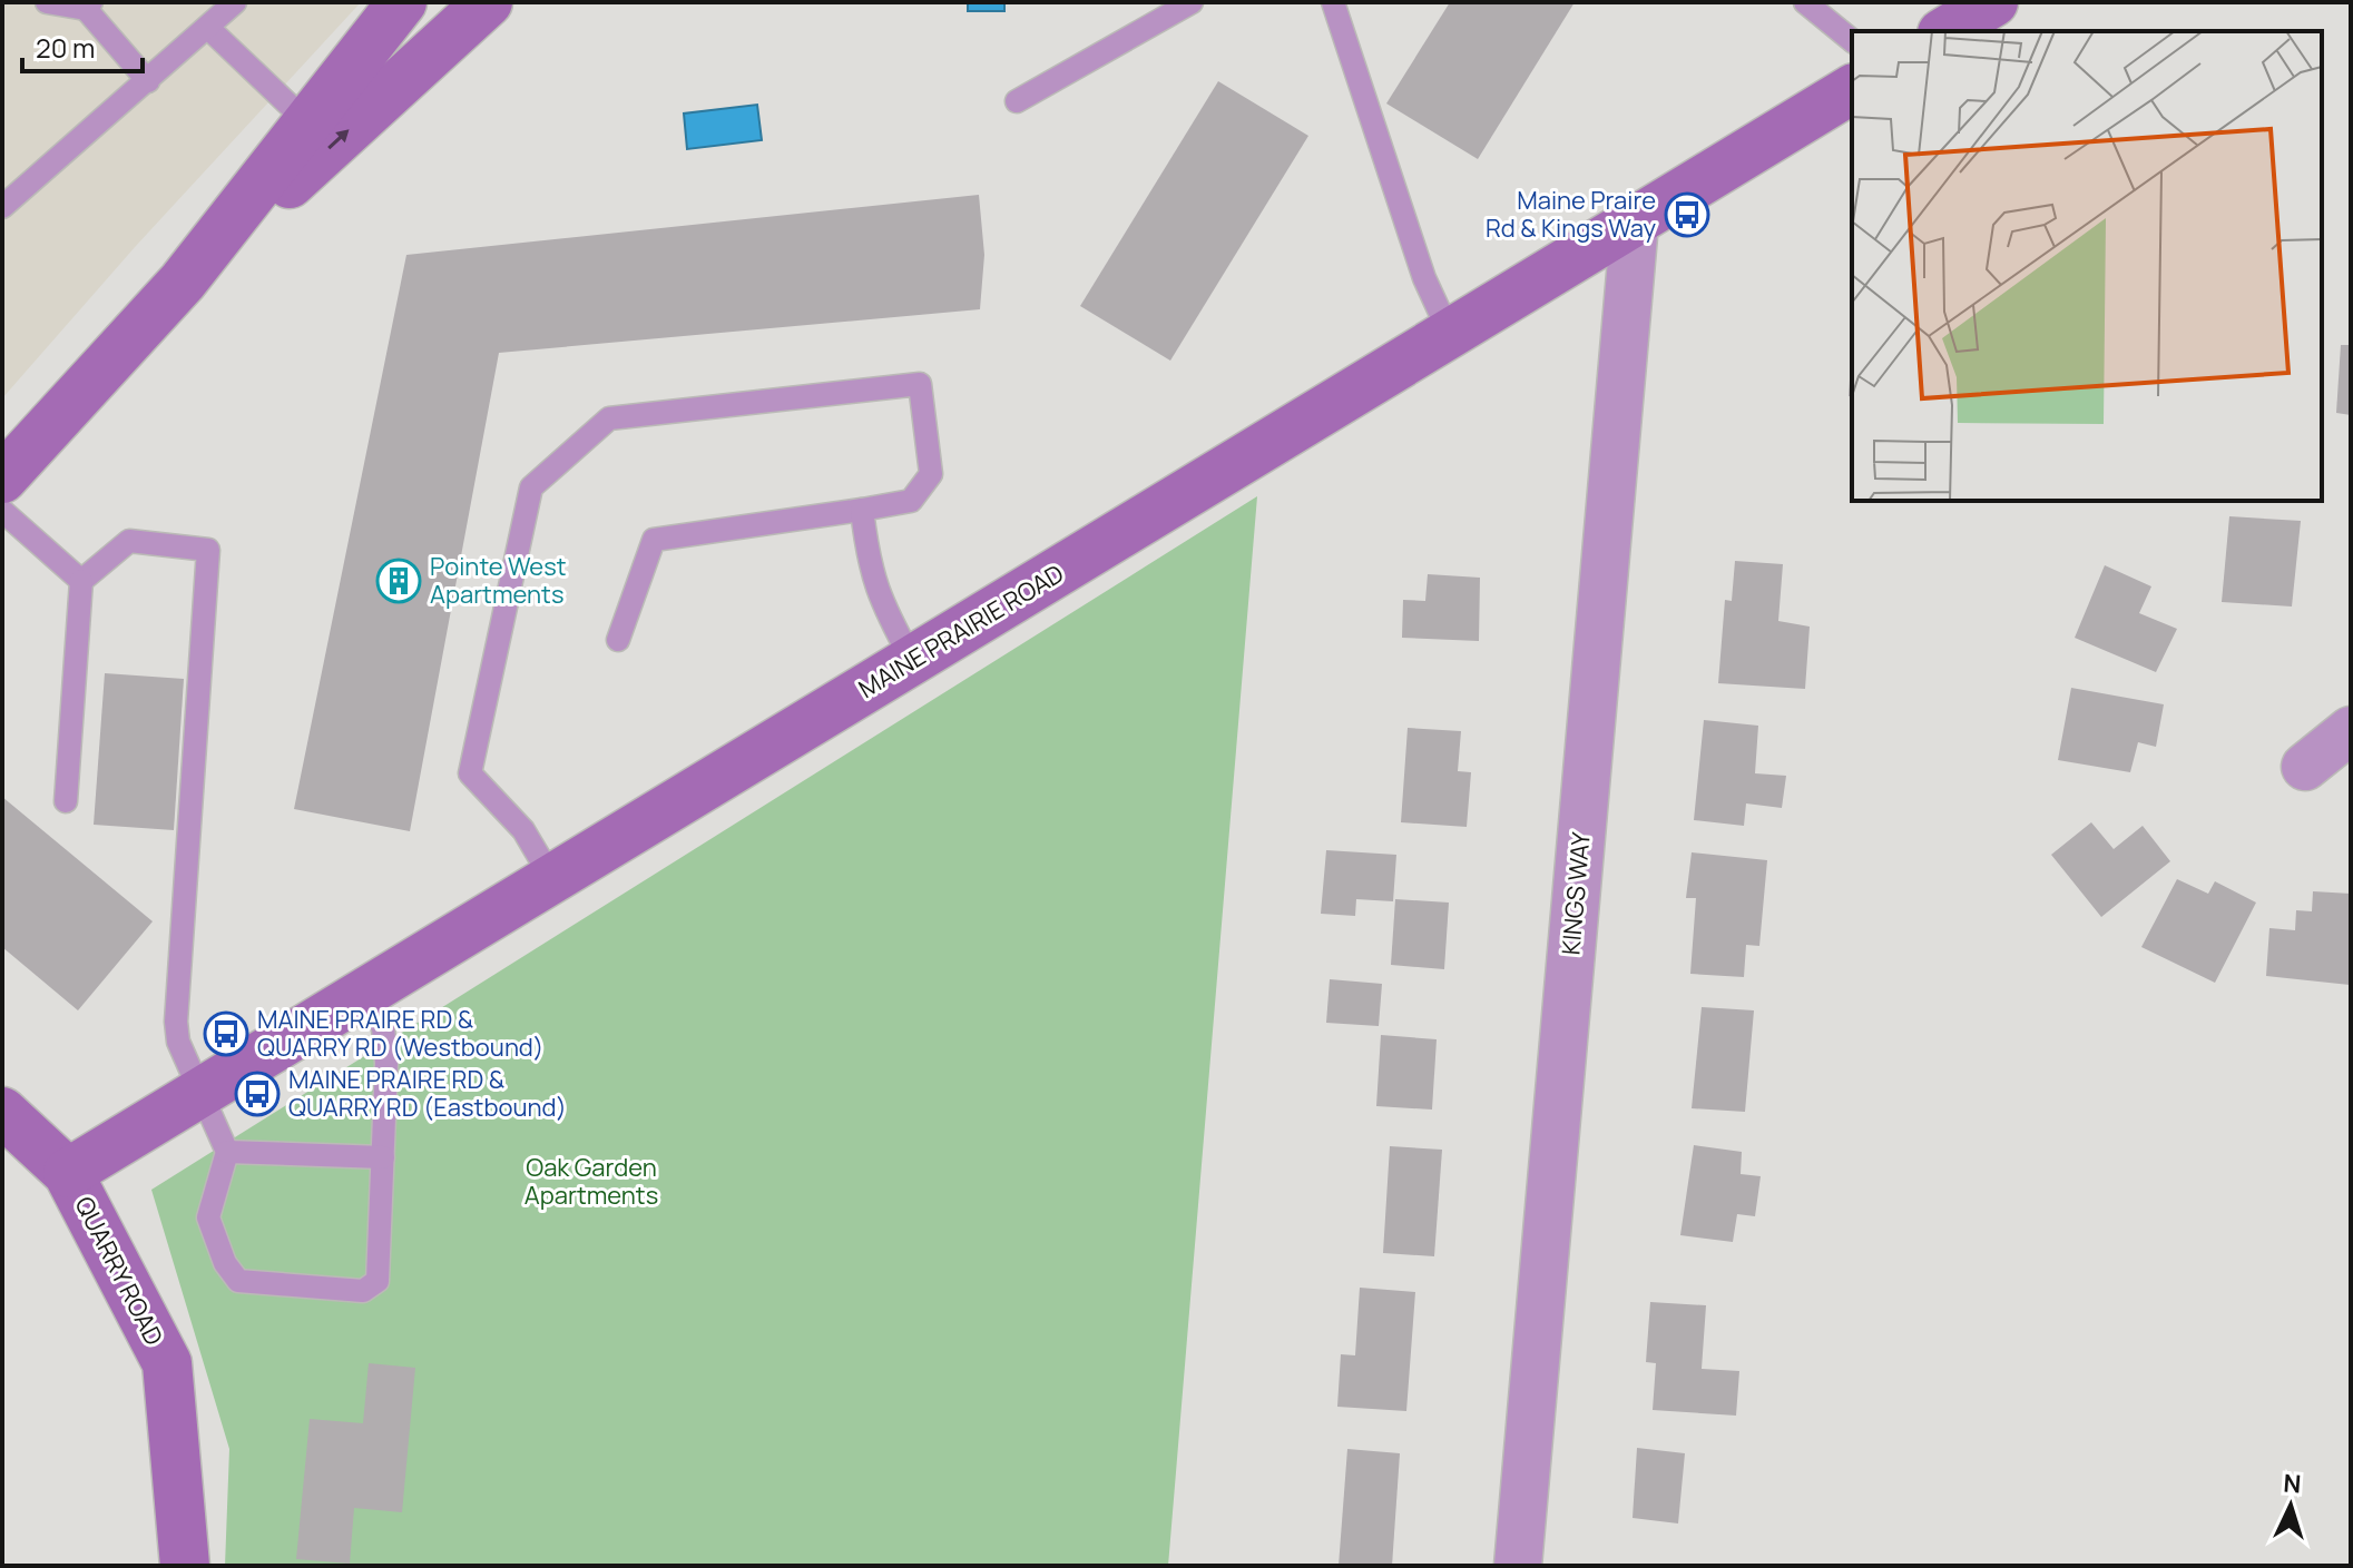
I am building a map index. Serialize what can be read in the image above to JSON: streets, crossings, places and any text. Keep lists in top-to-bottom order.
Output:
{
  "streets": {
    "street": ["MAINE PRAIRIE ROAD", "KINGS WAY", "QUARRY ROAD"]
  },
  "crossings": [
    ["MAINE PRAIRIE ROAD", "KINGS WAY"],
    ["MAINE PRAIRIE ROAD", "QUARRY ROAD"]
  ],
  "parks": ["Oak Garden Apartments"],
  "places": {
    "bus stop": ["Maine Praire Rd & Kings Way", "MAINE PRAIRE RD & QUARRY RD (Westbound)", "MAINE PRAIRE RD & QUARRY RD (Eastbound)"],
    "building": ["Pointe West Apartments"]
  },
  "scale_bar": "20 m",
  "north": "top"
}
